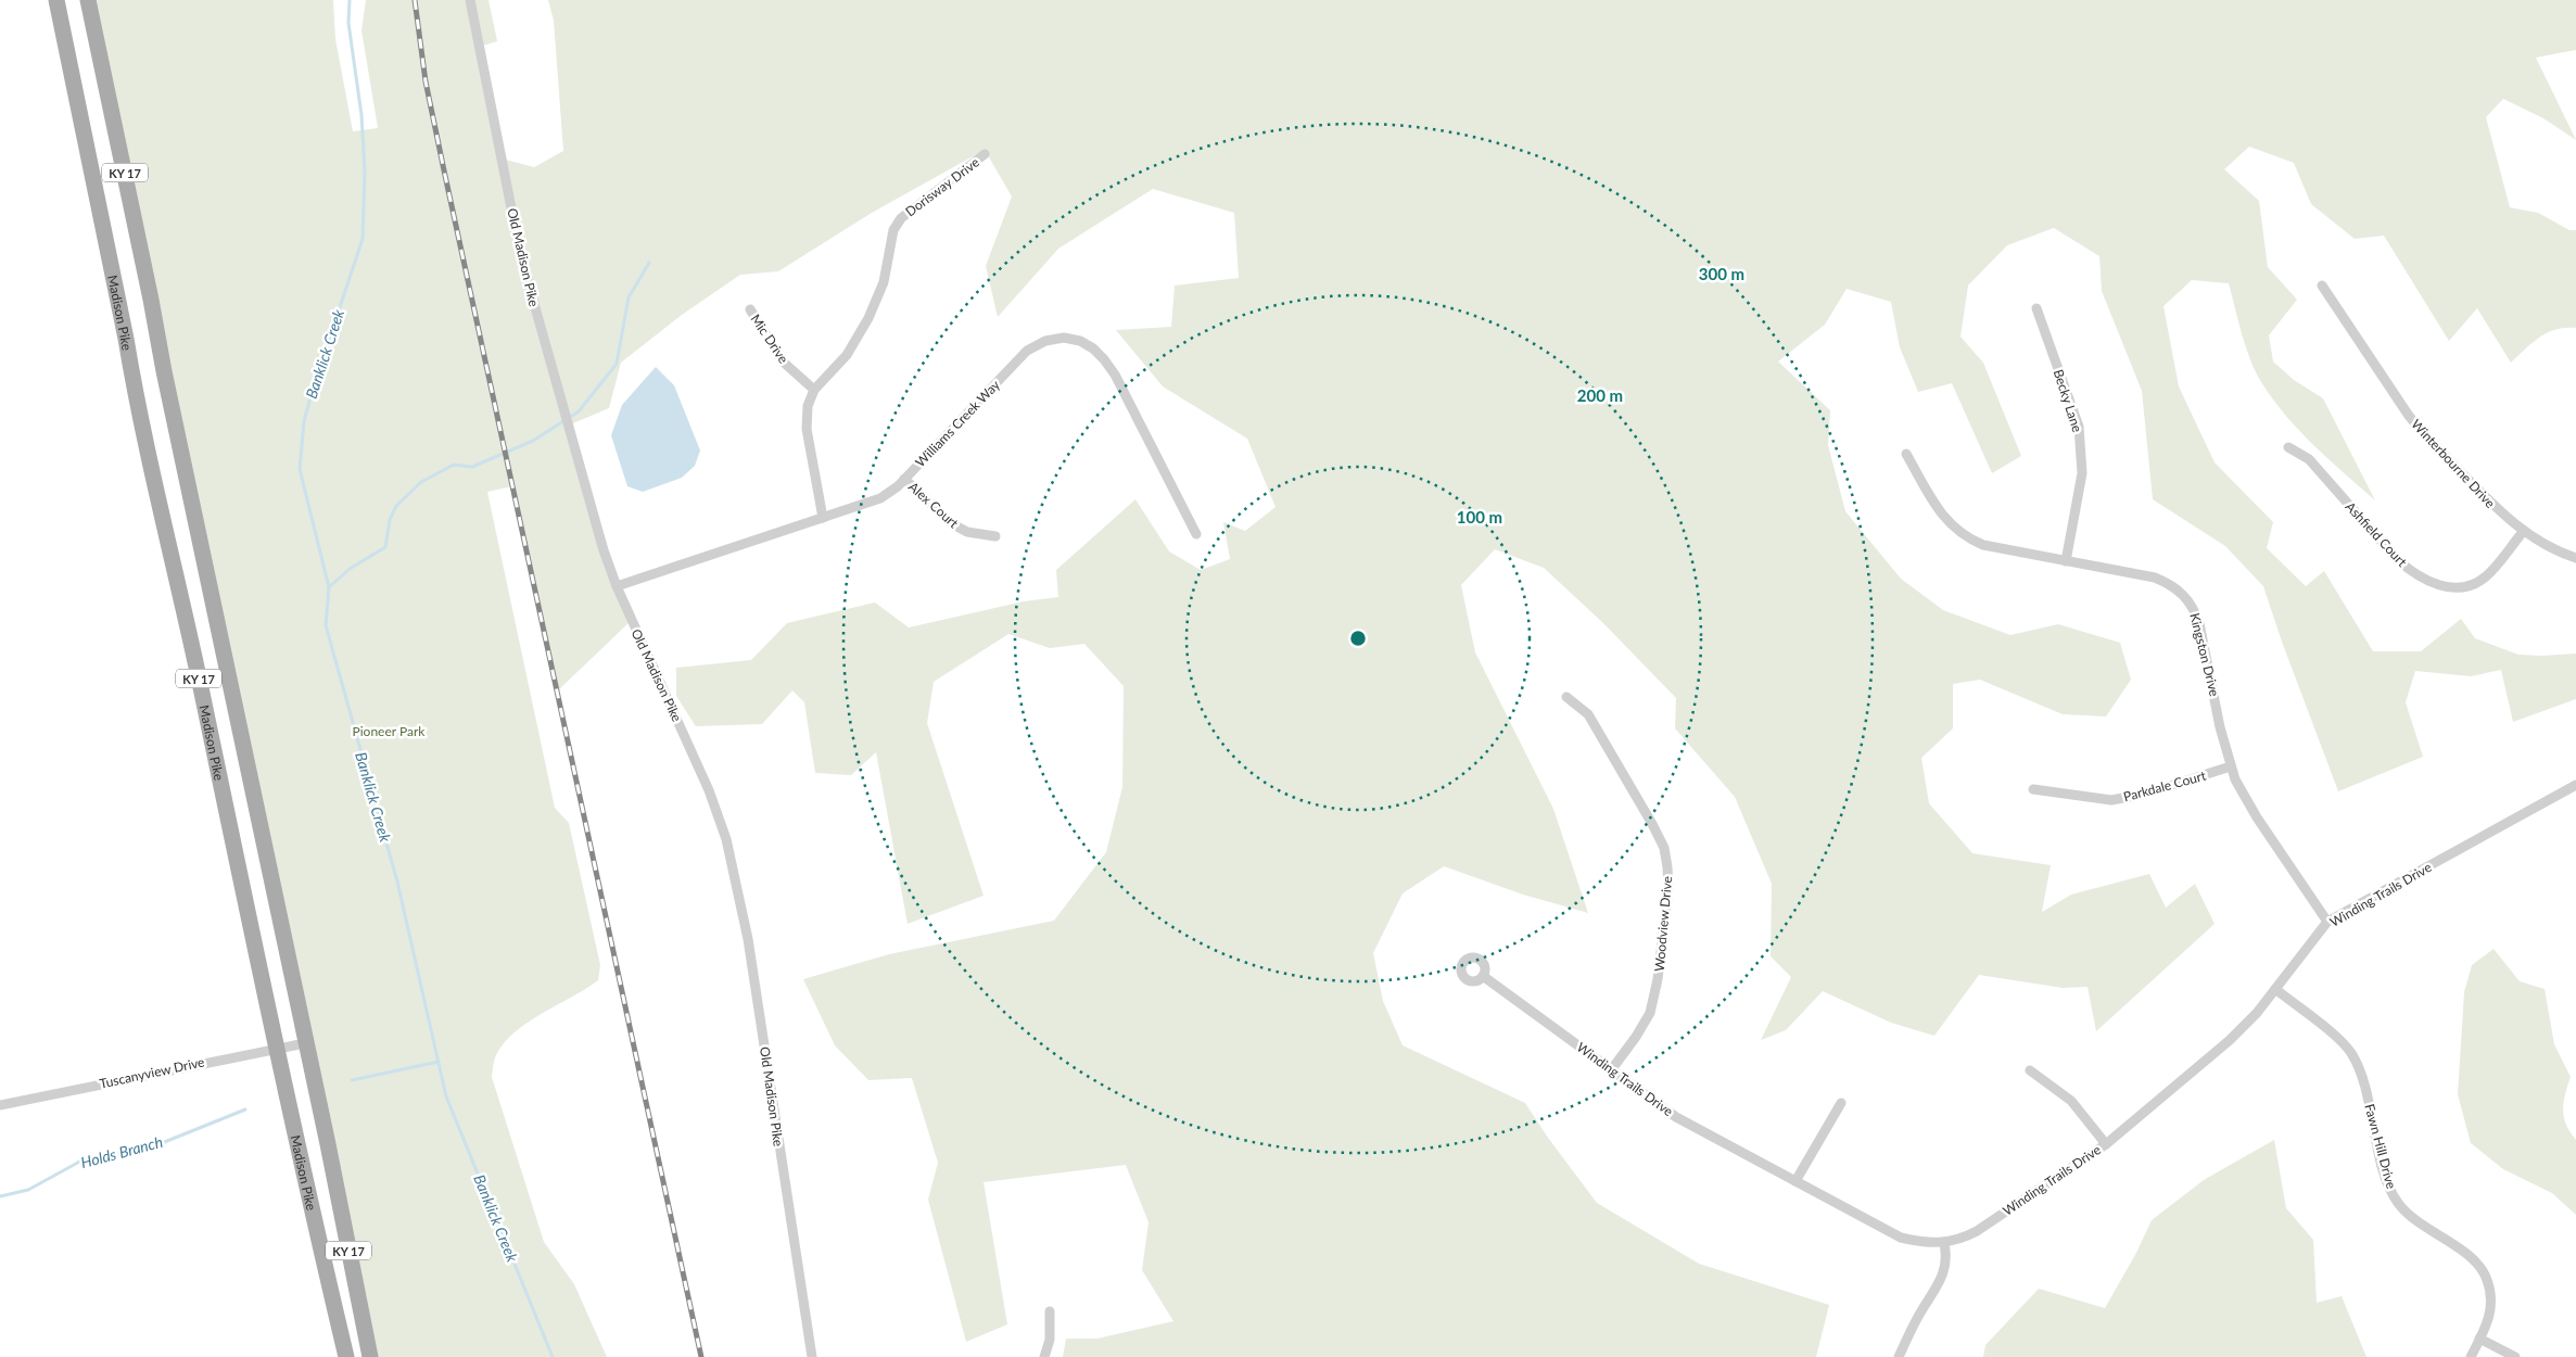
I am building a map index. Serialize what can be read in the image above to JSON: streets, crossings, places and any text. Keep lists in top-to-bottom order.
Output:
{
  "streets": {
    "main road": ["KY 17", "Madison Pike"],
    "street": [
      "Dorisway Drive",
      "Old Madison Pike",
      "Mic Drive",
      "Becky Lane",
      "Williams Creek Way",
      "Winterbourne Drive",
      "Alex Court",
      "Ashfield Court",
      "Kingston Drive",
      "Parkdale Court",
      "Winding Trails Drive",
      "Woodview Drive",
      "Tuscanyview Drive",
      "Fawn Hill Drive"
    ]
  },
  "crossings": [
    ["KY 17", "Tuscanyview Drive"],
    ["Dorisway Drive", "Mic Drive"],
    ["Dorisway Drive", "Williams Creek Way"],
    ["Old Madison Pike", "Williams Creek Way"],
    ["Madison Pike", "Tuscanyview Drive"],
    ["Becky Lane", "Kingston Drive"],
    ["Williams Creek Way", "Alex Court"],
    ["Winterbourne Drive", "Ashfield Court"],
    ["Kingston Drive", "Parkdale Court"],
    ["Kingston Drive", "Winding Trails Drive"],
    ["Winding Trails Drive", "Woodview Drive"],
    ["Winding Trails Drive", "Fawn Hill Drive"]
  ],
  "water": ["Banklick Creek", "Holds Branch"],
  "parks": ["Pioneer Park"],
  "rings": ["300 m", "200 m", "100 m"]
}
